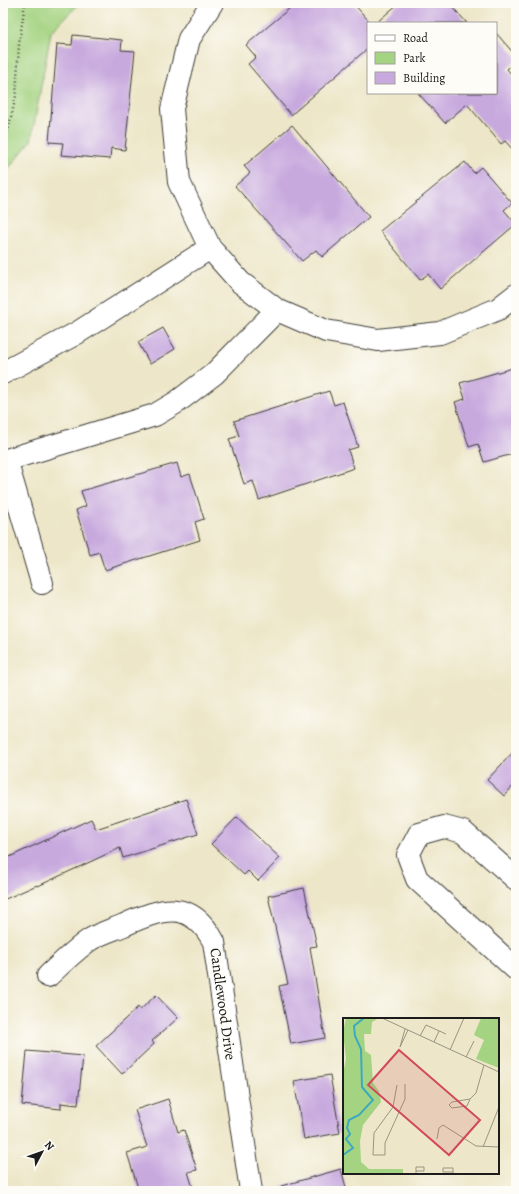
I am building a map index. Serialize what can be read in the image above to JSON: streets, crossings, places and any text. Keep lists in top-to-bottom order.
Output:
{
  "streets": {
    "street": ["Candlewood Drive"]
  },
  "legend": ["Road", "Park", "Building"],
  "north": "top right"
}
